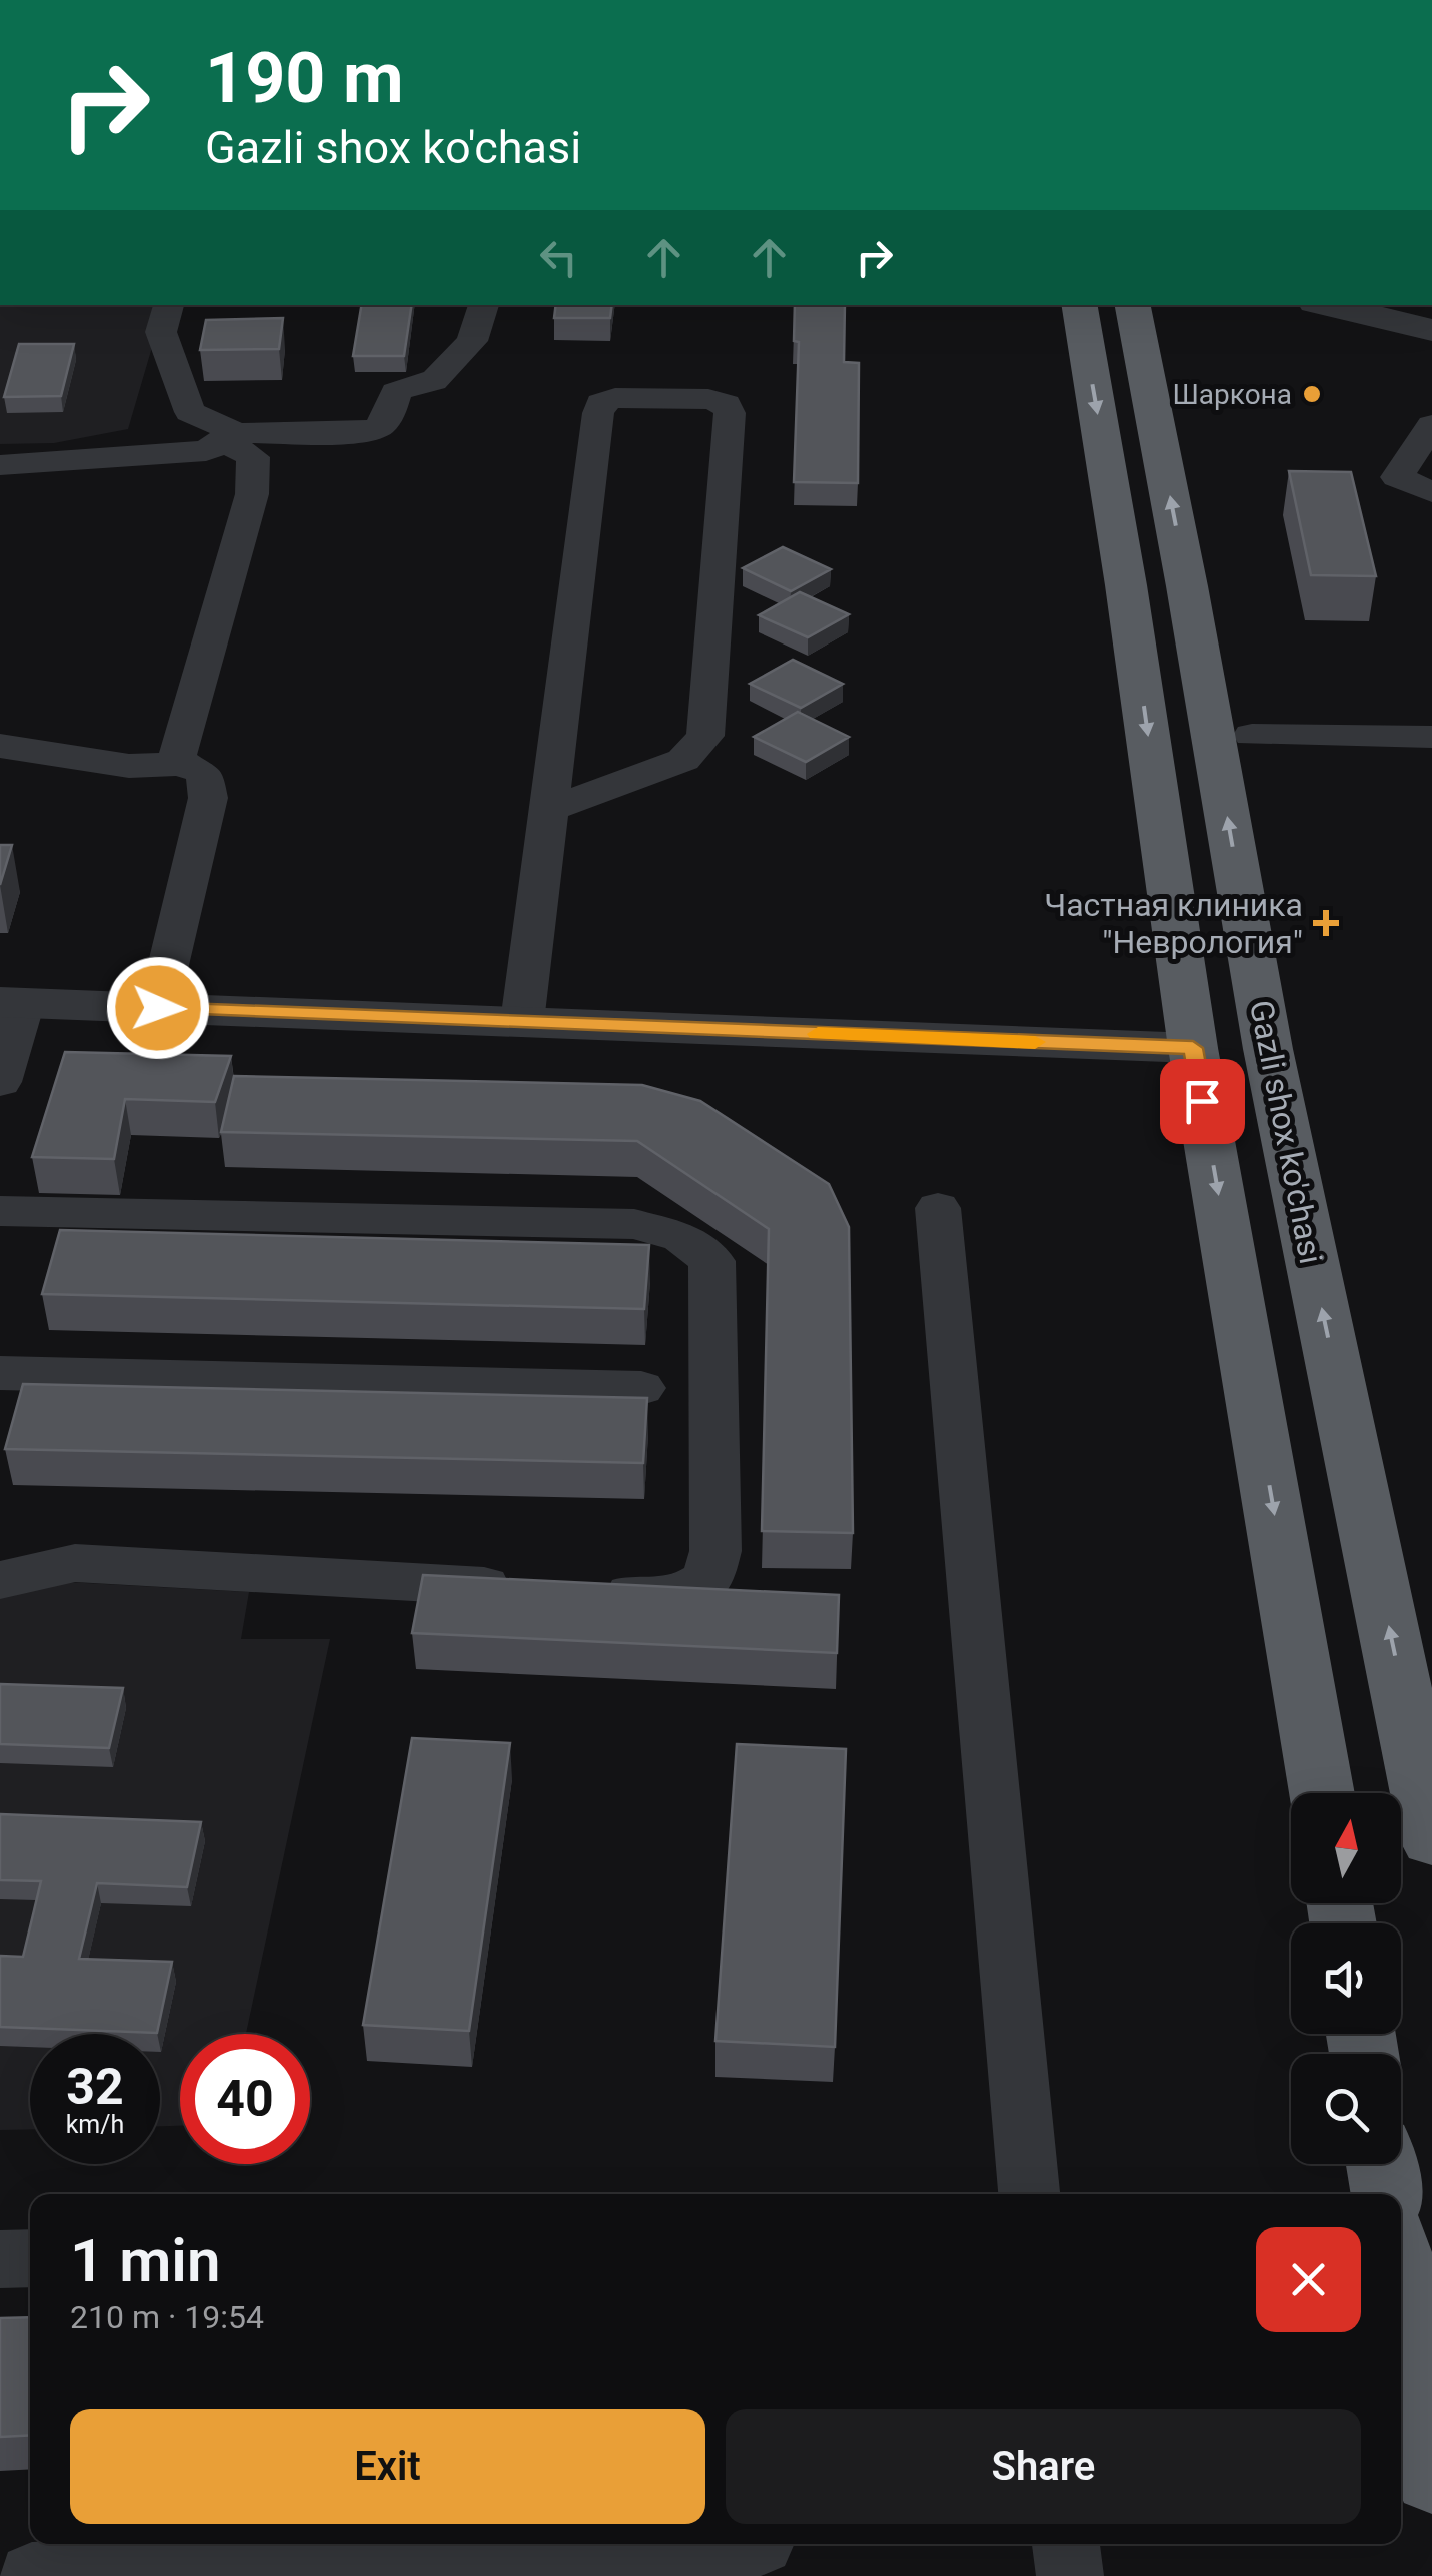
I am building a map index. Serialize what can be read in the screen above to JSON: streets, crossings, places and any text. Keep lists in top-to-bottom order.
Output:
{
  "streets": {
    "highway": ["Gazli shox ko'chasi"]
  },
  "places": {
    "other": ["Шаркона"],
    "health": ["Частная клиника \"Неврология\""]
  },
  "north": "top",
  "page": {
    "turn": ["190 m", "Gazli shox ko'chasi"],
    "speed": "32 km/h",
    "limit": "40",
    "heading": ["1 min", "210 m · 19:54"],
    "buttons": ["Exit", "Share"]
  }
}
